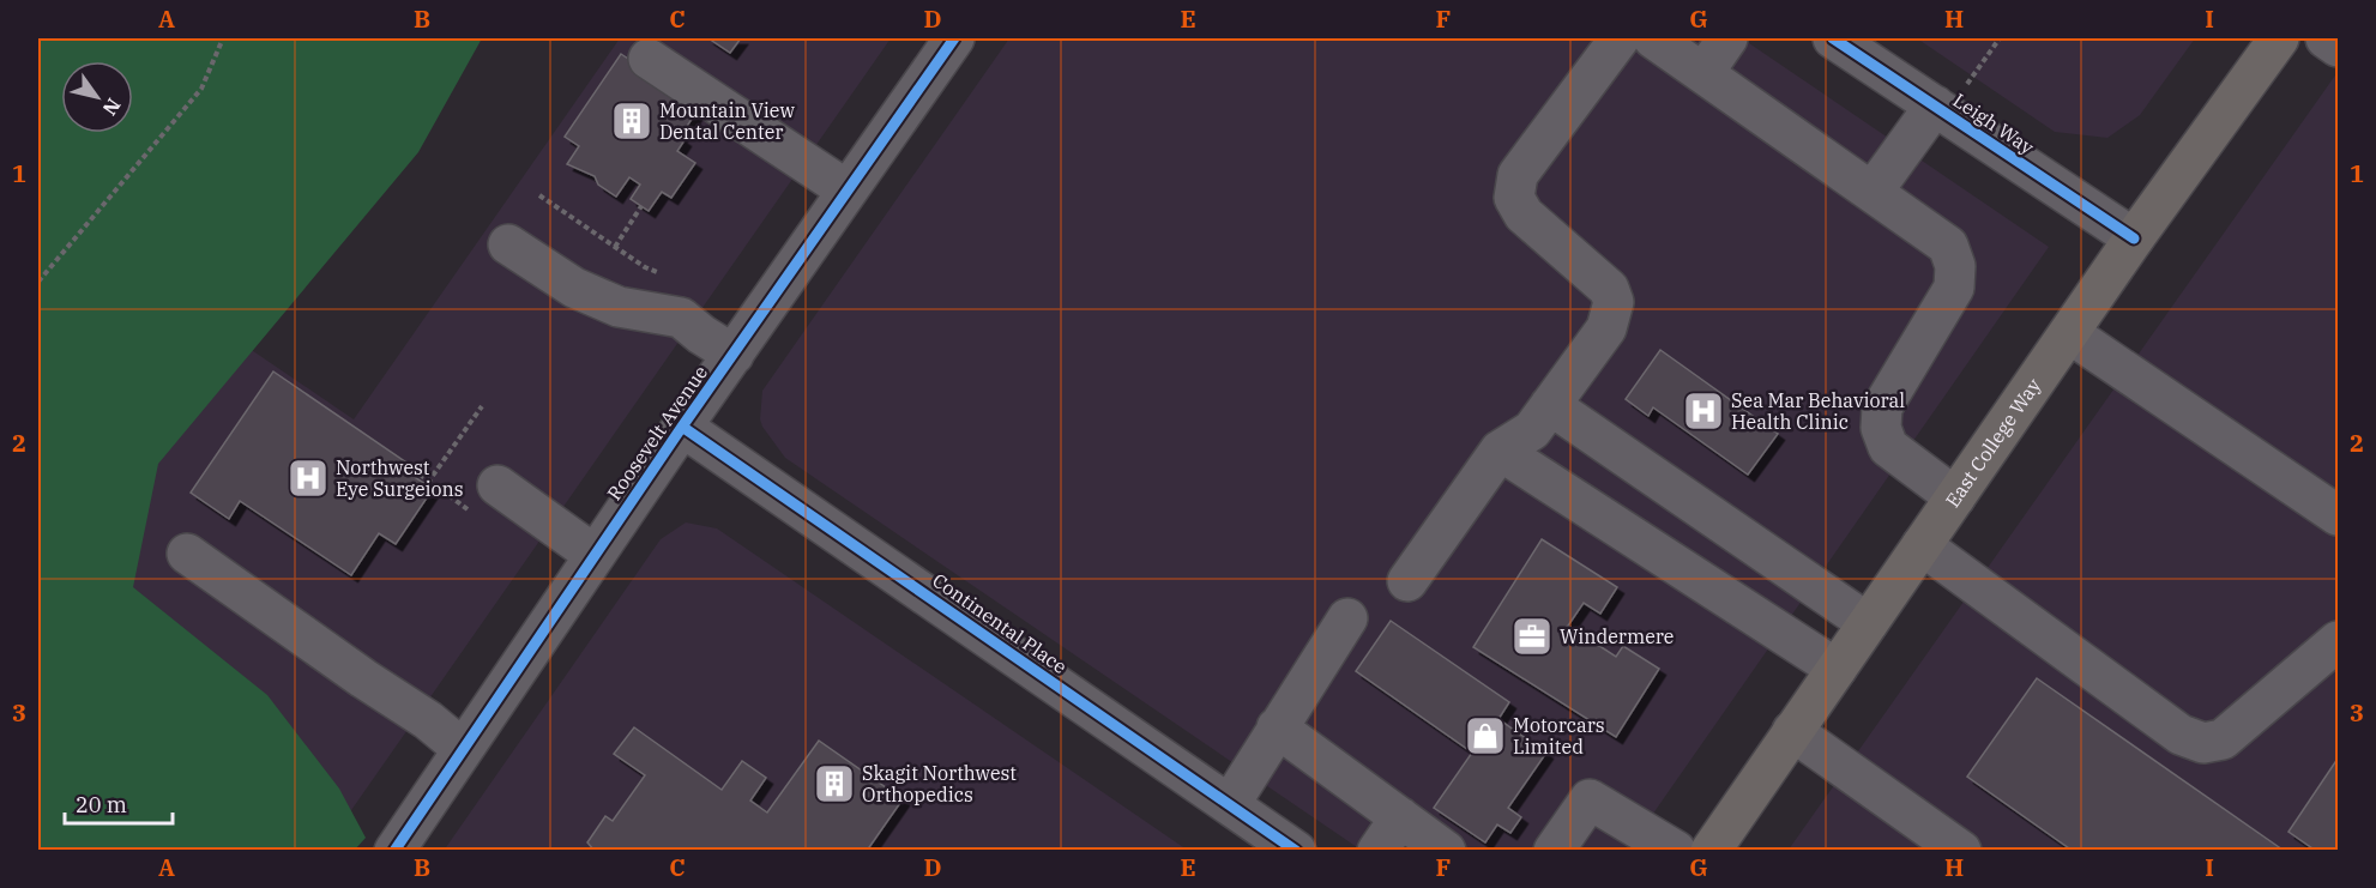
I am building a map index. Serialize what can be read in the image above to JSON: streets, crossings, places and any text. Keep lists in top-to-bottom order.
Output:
{
  "streets": {
    "main road": ["East College Way"],
    "street": ["Leigh Way", "Roosevelt Avenue", "Continental Place"]
  },
  "crossings": [
    ["Leigh Way", "East College Way"],
    ["Roosevelt Avenue", "Continental Place"]
  ],
  "places": {
    "building": ["Mountain View Dental Center", "Skagit Northwest Orthopedics"],
    "hospital": ["Sea Mar Behavioral Health Clinic", "Northwest Eye Surgeions"],
    "office": ["Windermere"],
    "shop": ["Motorcars Limited"]
  },
  "scale_bar": "20 m",
  "north": "bottom right",
  "grid": {
    "columns": [
      "A",
      "B",
      "C",
      "D",
      "E",
      "F",
      "G",
      "H",
      "I"
    ],
    "rows": ["1", "2", "3"]
  }
}
